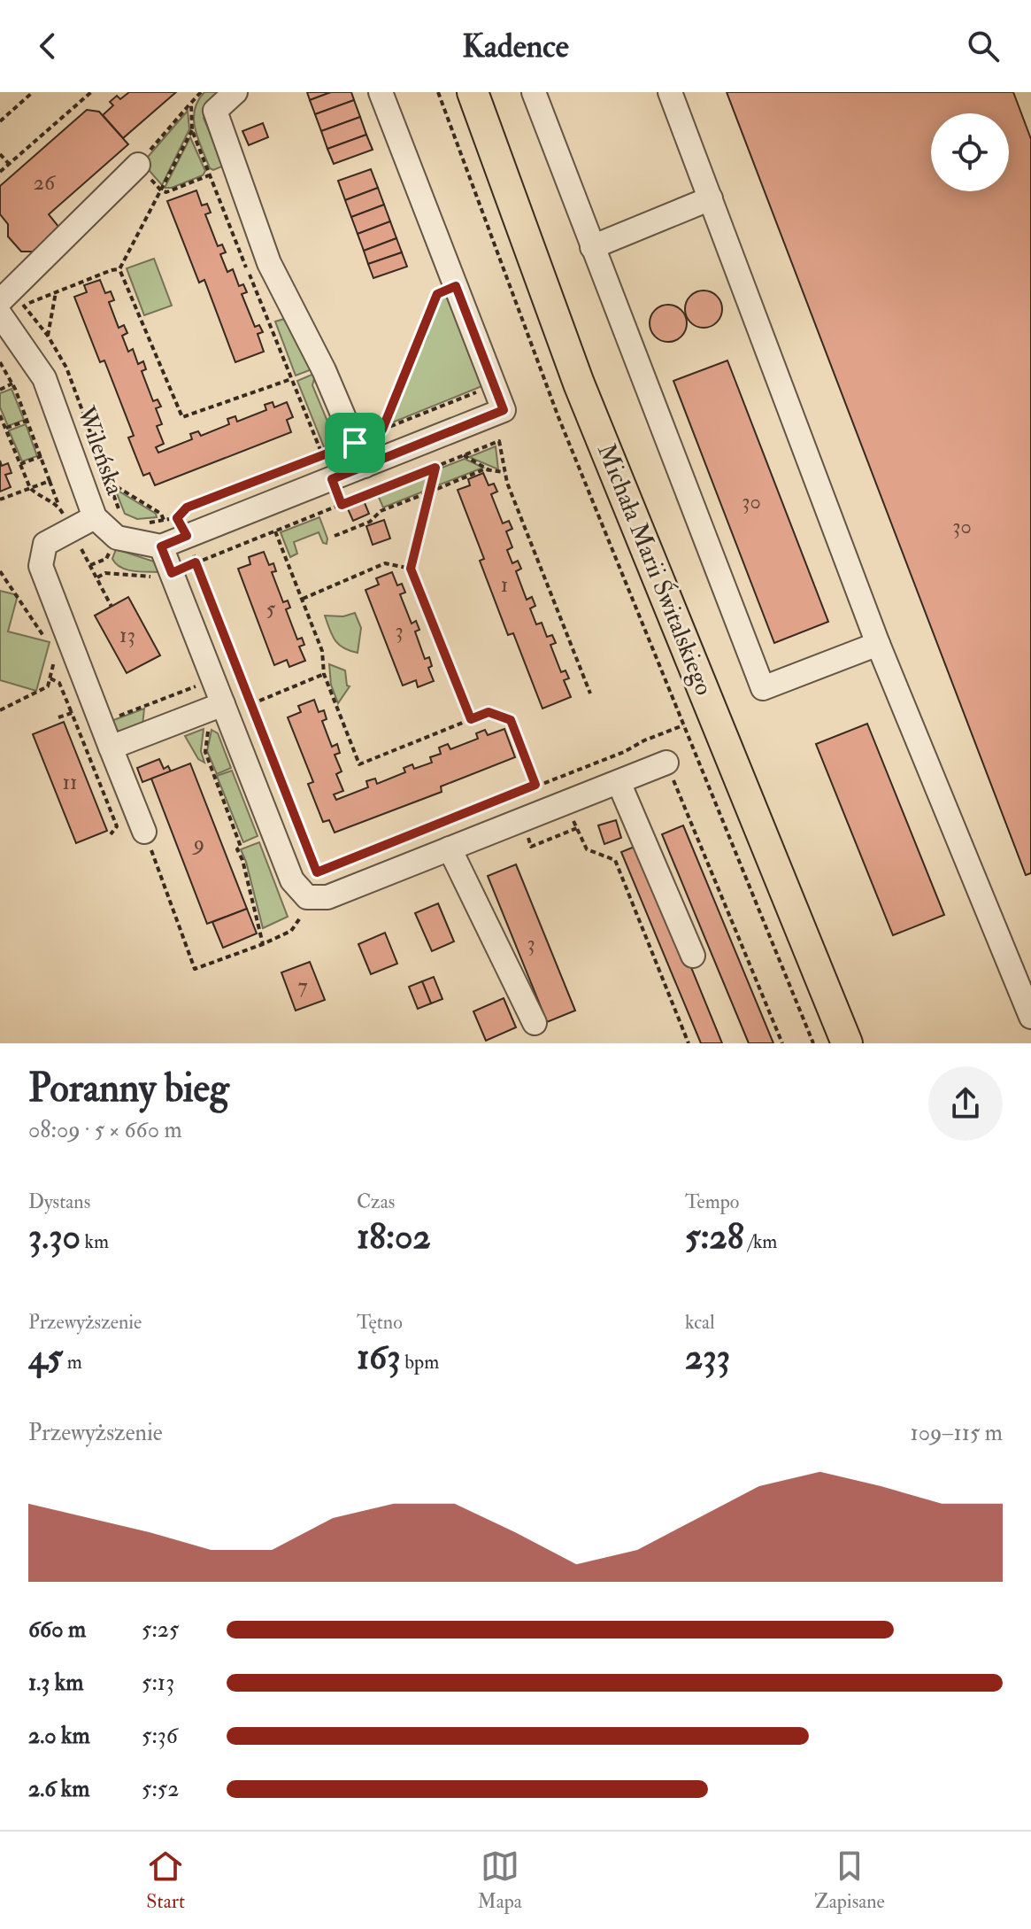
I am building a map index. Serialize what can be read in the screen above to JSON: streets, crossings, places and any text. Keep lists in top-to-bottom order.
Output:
{
  "streets": {
    "main road": ["Michała Marii Świtalskiego"],
    "street": ["Wileńska"]
  },
  "house_numbers": [
    "26",
    "30",
    "30",
    "1",
    "5",
    "3",
    "13",
    "11",
    "9",
    "3",
    "7"
  ],
  "page": {
    "header": "Kadence",
    "heading": ["Poranny bieg", "08:09 · 5 × 660 m"],
    "stats": [
      ["Dystans", "3.30 km"],
      ["Czas", "18:02"],
      ["Tempo", "5:28 /km"],
      ["Przewyższenie", "45 m"],
      ["Tętno", "163 bpm"],
      ["kcal", "233"]
    ],
    "chart": ["Przewyższenie", "109–115 m"],
    "list": [
      {
        "name": "660 m",
        "note": "5:25"
      },
      {
        "name": "1.3 km",
        "note": "5:13"
      },
      {
        "name": "2.0 km",
        "note": "5:36"
      },
      {
        "name": "2.6 km",
        "note": "5:52"
      }
    ],
    "tabs": ["Start", "Mapa", "Zapisane"]
  }
}
